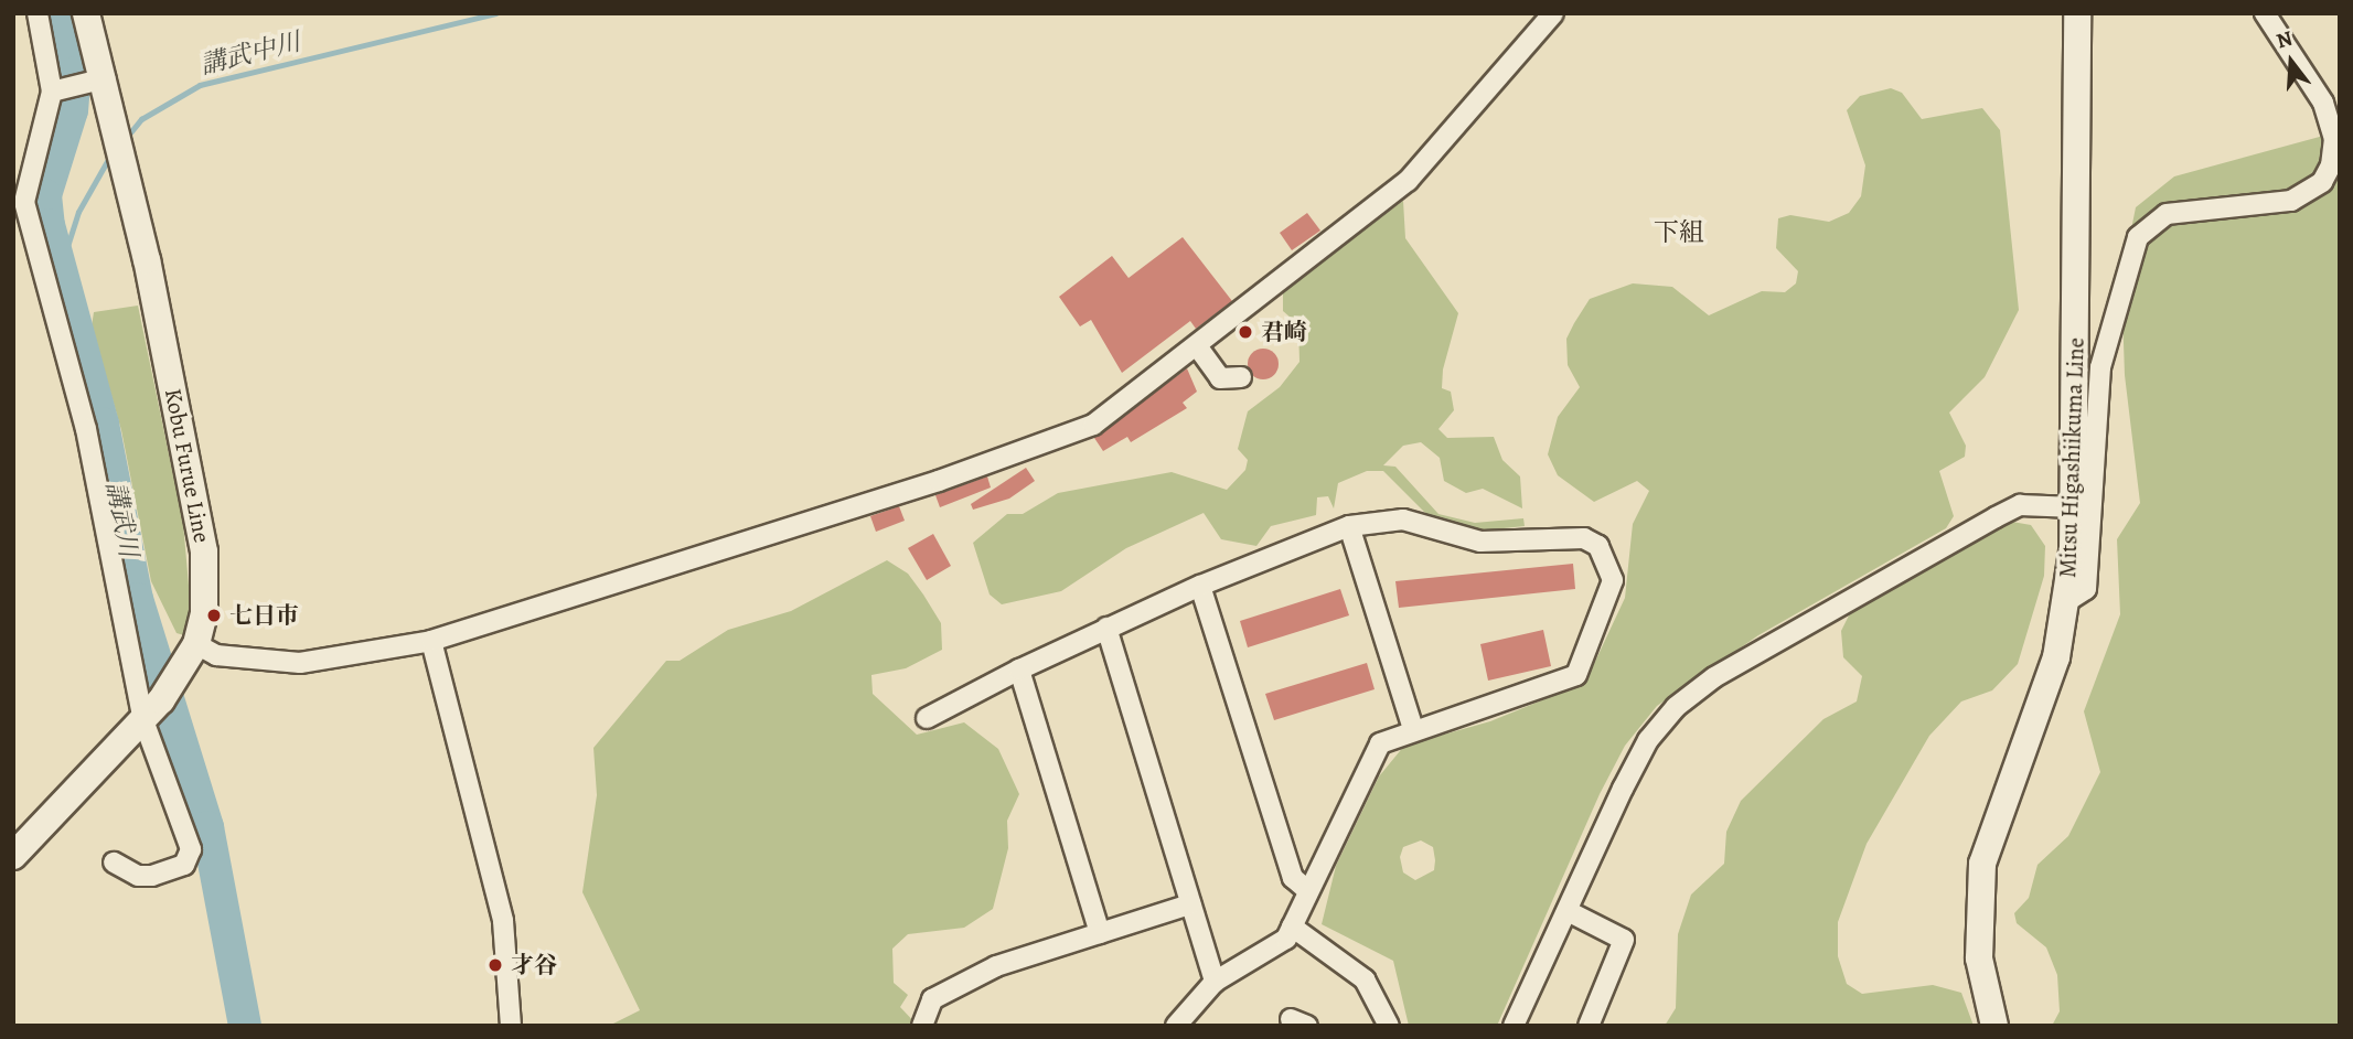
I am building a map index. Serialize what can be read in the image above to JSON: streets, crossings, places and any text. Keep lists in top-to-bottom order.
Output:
{
  "streets": {
    "main road": ["Mitsu Higashiikuma Line", "Kobu Furue Line"]
  },
  "districts": ["下組"],
  "water": ["講武中川", "講武川"],
  "places": ["君崎", "七日市", "才谷"],
  "north": "top"
}
